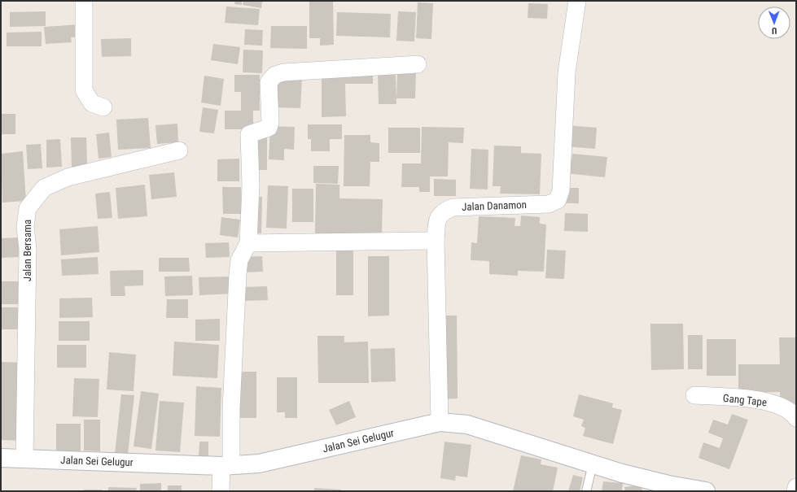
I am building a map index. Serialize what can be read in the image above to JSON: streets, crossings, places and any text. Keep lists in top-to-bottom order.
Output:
{
  "streets": {
    "main road": ["Jalan Sei Gelugur"],
    "street": ["Jalan Danamon", "Jalan Bersama", "Gang Tape"]
  },
  "crossings": [
    ["Jalan Danamon", "Jalan Sei Gelugur"],
    ["Jalan Bersama", "Jalan Sei Gelugur"]
  ],
  "north": "bottom"
}
